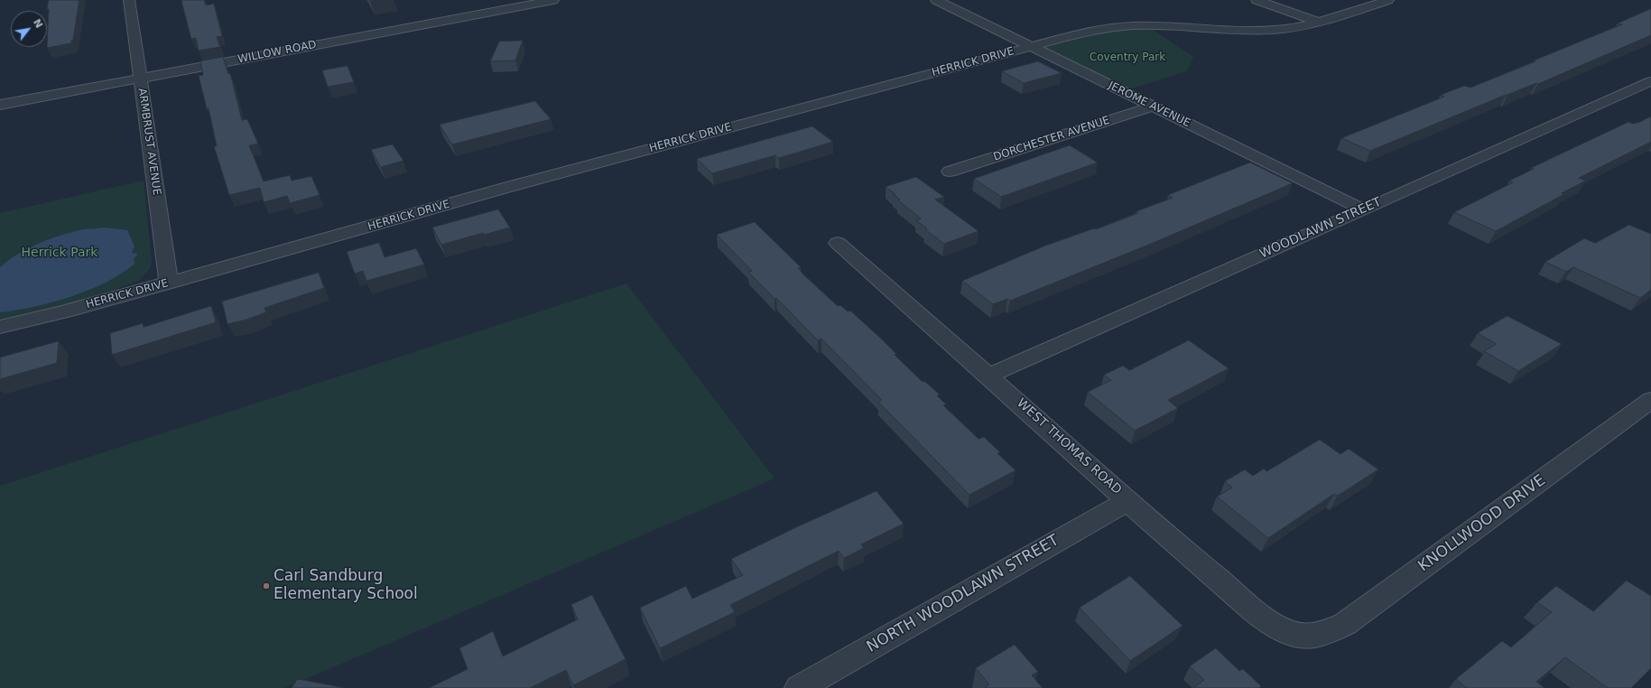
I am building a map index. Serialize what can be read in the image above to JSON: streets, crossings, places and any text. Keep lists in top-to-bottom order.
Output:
{
  "streets": {
    "street": [
      "WILLOW ROAD",
      "HERRICK DRIVE",
      "JEROME AVENUE",
      "DORCHESTER AVENUE",
      "ARMBRUST AVENUE",
      "WOODLAWN STREET",
      "WEST THOMAS ROAD",
      "KNOLLWOOD DRIVE",
      "NORTH WOODLAWN STREET"
    ]
  },
  "crossings": [
    ["WILLOW ROAD", "ARMBRUST AVENUE"],
    ["HERRICK DRIVE", "JEROME AVENUE"],
    ["HERRICK DRIVE", "ARMBRUST AVENUE"],
    ["JEROME AVENUE", "DORCHESTER AVENUE"],
    ["JEROME AVENUE", "WOODLAWN STREET"],
    ["WOODLAWN STREET", "WEST THOMAS ROAD"],
    ["WEST THOMAS ROAD", "KNOLLWOOD DRIVE"],
    ["WEST THOMAS ROAD", "NORTH WOODLAWN STREET"]
  ],
  "parks": ["Coventry Park", "Herrick Park"],
  "places": ["Carl Sandburg Elementary School"],
  "north": "top right"
}
